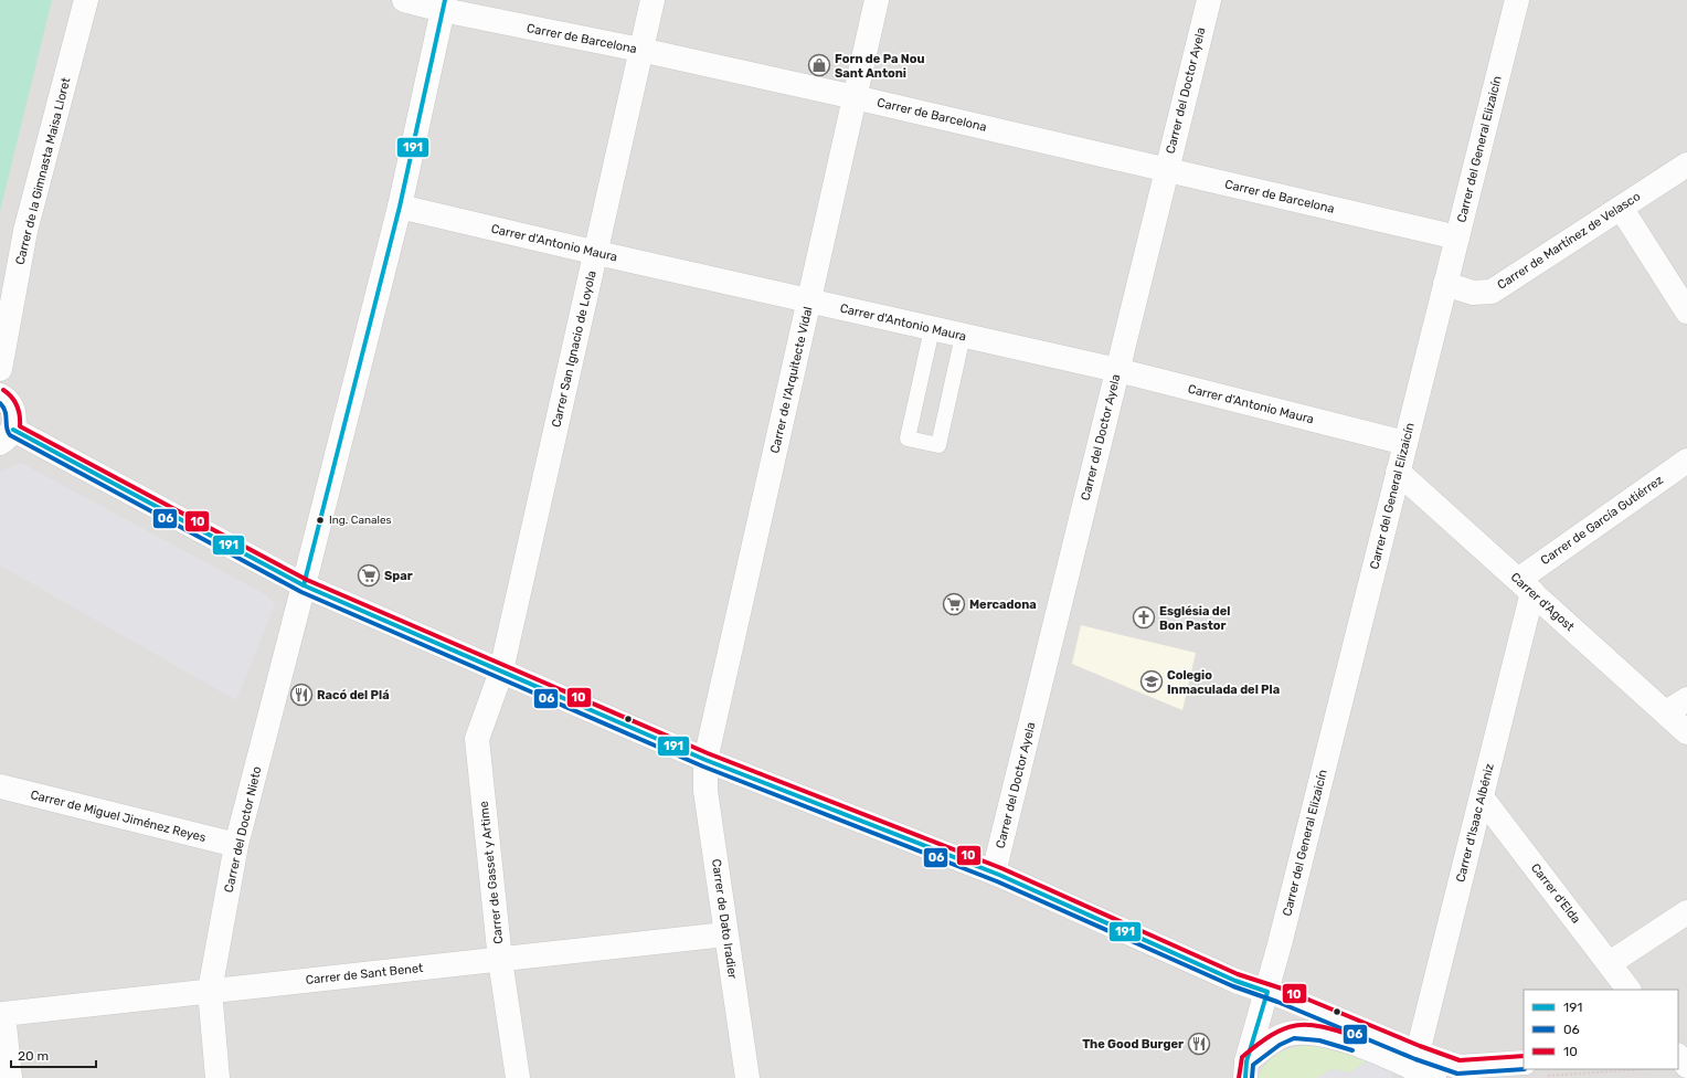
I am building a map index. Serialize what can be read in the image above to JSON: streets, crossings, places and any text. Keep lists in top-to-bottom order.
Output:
{
  "streets": {
    "street": [
      "Carrer de Barcelona",
      "Carrer del Doctor Ayela",
      "Carrer del General Elizaicín",
      "Carrer de la Gimnasta Maisa Lloret",
      "Carrer de Martínez de Velasco",
      "Carrer d'Antonio Maura",
      "Carrer San Ignacio de Loyola",
      "Carrer de l'Arquitecte Vidal",
      "Carrer de García Gutiérrez",
      "Carrer d'Agost",
      "Carrer de Miguel Jiménez Reyes",
      "Carrer d'Isaac Albéniz",
      "Carrer del Doctor Nieto",
      "Carrer de Gasset y Artime",
      "Carrer d'Elda",
      "Carrer de Dato Iradier",
      "Carrer de Sant Benet"
    ]
  },
  "crossings": [
    ["Carrer de Barcelona", "Carrer del Doctor Ayela"],
    ["Carrer de Barcelona", "Carrer del General Elizaicín"],
    ["Carrer de Barcelona", "Carrer San Ignacio de Loyola"],
    ["Carrer de Barcelona", "Carrer de l'Arquitecte Vidal"],
    ["Carrer de Barcelona", "Carrer del Doctor Nieto"],
    ["Carrer del Doctor Ayela", "Carrer d'Antonio Maura"],
    ["Carrer del General Elizaicín", "Carrer de Martínez de Velasco"],
    ["Carrer del General Elizaicín", "Carrer d'Antonio Maura"],
    ["Carrer del General Elizaicín", "Carrer d'Agost"],
    ["Carrer d'Antonio Maura", "Carrer San Ignacio de Loyola"],
    ["Carrer d'Antonio Maura", "Carrer de l'Arquitecte Vidal"],
    ["Carrer d'Antonio Maura", "Carrer del Doctor Nieto"],
    ["Carrer San Ignacio de Loyola", "Carrer de Gasset y Artime"],
    ["Carrer de l'Arquitecte Vidal", "Carrer de Dato Iradier"],
    ["Carrer de García Gutiérrez", "Carrer d'Agost"],
    ["Carrer de García Gutiérrez", "Carrer d'Isaac Albéniz"],
    ["Carrer d'Agost", "Carrer d'Isaac Albéniz"],
    ["Carrer de Miguel Jiménez Reyes", "Carrer del Doctor Nieto"],
    ["Carrer d'Isaac Albéniz", "Carrer d'Elda"],
    ["Carrer del Doctor Nieto", "Carrer de Sant Benet"],
    ["Carrer de Gasset y Artime", "Carrer de Sant Benet"],
    ["Carrer de Dato Iradier", "Carrer de Sant Benet"]
  ],
  "places": {
    "shop": ["Forn de Pa Nou Sant Antoni"],
    "other": ["Ing. Canales"],
    "supermarket": ["Spar", "Mercadona"],
    "church": ["Església del Bon Pastor"],
    "school or university": ["Colegio Inmaculada del Pla"],
    "restaurant": ["Racó del Plá", "The Good Burger"]
  },
  "lines": ["transit line 191", "transit line 10", "transit line 06"],
  "legend": ["191", "06", "10"],
  "scale_bar": "20 m"
}
